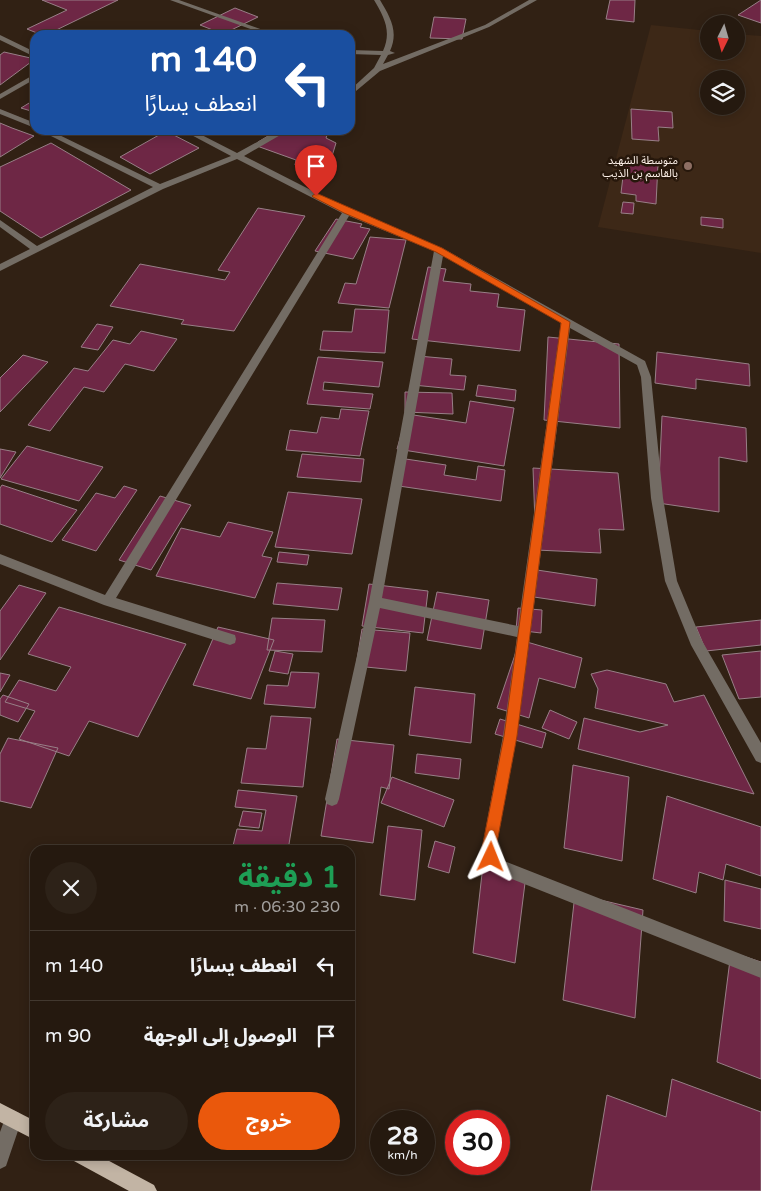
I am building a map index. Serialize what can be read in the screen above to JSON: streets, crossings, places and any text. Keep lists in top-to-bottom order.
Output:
{
  "places": ["متوسطة الشهيد بالقاسم بن الذيب"],
  "north": "bottom",
  "page": {
    "turn": ["140 m", "انعطف يسارًا"],
    "heading": ["1 دقيقة", "230 m · 06:30"],
    "list": [
      {
        "name": "انعطف يسارًا",
        "value": "140 m"
      },
      {
        "name": "الوصول إلى الوجهة",
        "value": "90 m"
      }
    ],
    "buttons": ["خروج", "مشاركة"],
    "speed": "28 km/h",
    "limit": "30"
  }
}
